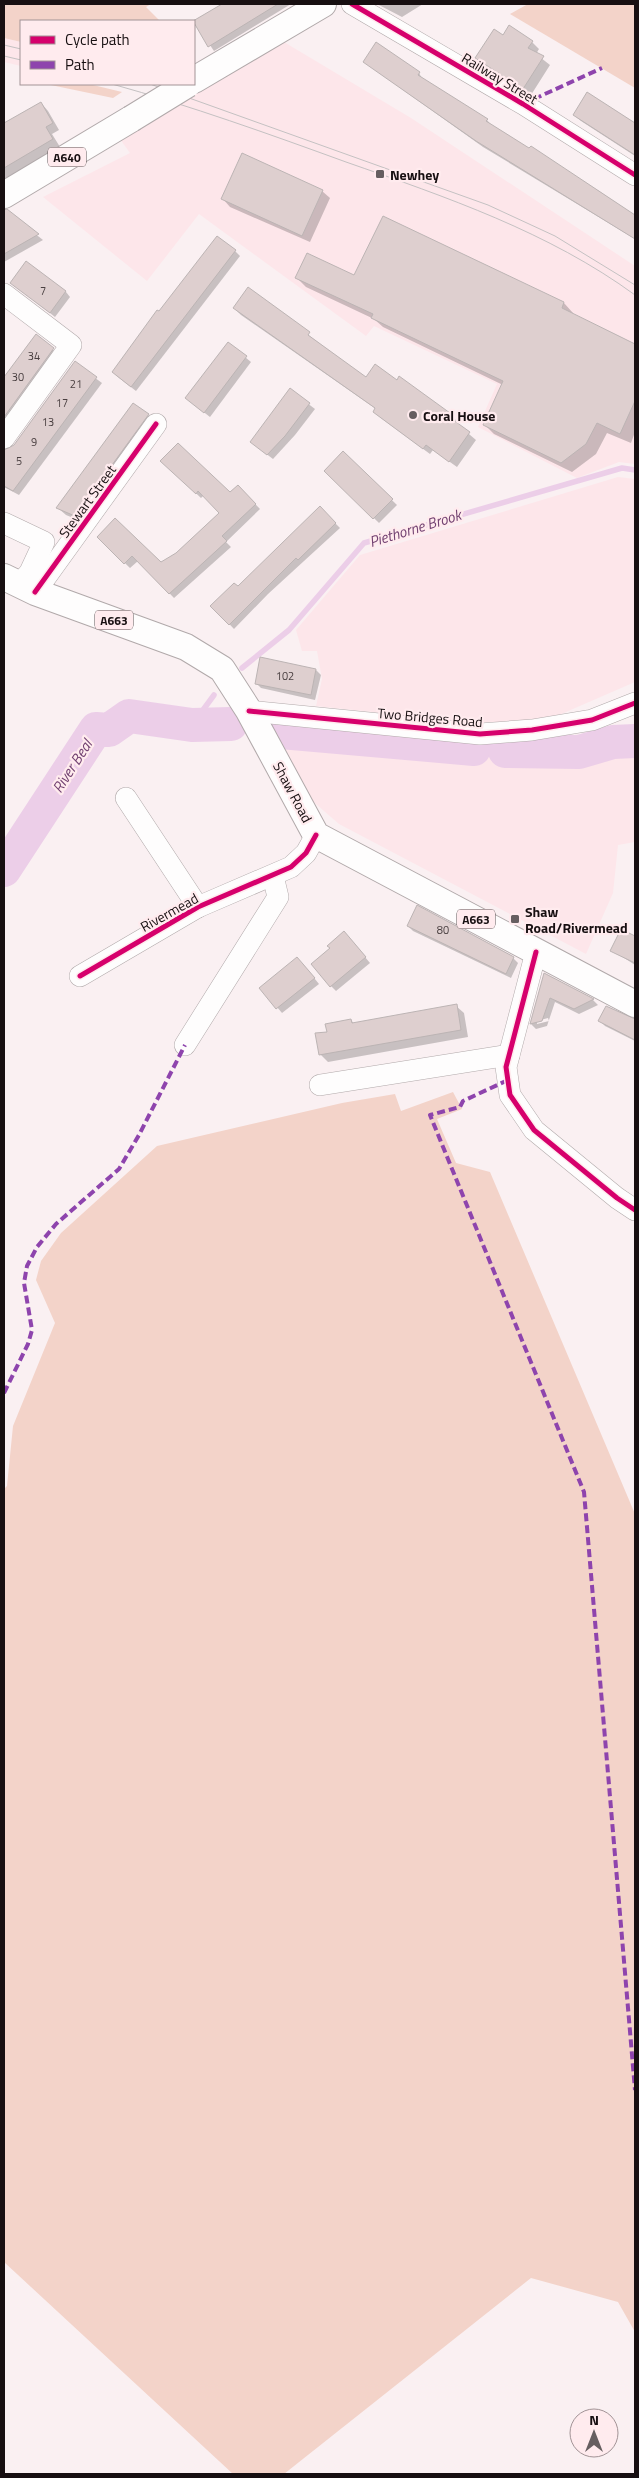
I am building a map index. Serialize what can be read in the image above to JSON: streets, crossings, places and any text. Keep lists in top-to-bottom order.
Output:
{
  "streets": {
    "main road": ["A640", "A663", "Shaw Road"],
    "street": [
      "Railway Street",
      "Stewart Street",
      "Two Bridges Road",
      "Rivermead"
    ]
  },
  "crossings": [
    ["Stewart Street", "Shaw Road"],
    ["Two Bridges Road", "Shaw Road"],
    ["Shaw Road", "Rivermead"]
  ],
  "water": ["Piethorne Brook", "River Beal"],
  "places": {
    "transit": ["Newhey", "Shaw Road/Rivermead"],
    "other": ["Coral House"]
  },
  "house_numbers": [
    "7",
    "34",
    "30",
    "21",
    "17",
    "13",
    "9",
    "5",
    "102",
    "80"
  ],
  "legend": ["Cycle path", "Path"],
  "north": "top"
}
